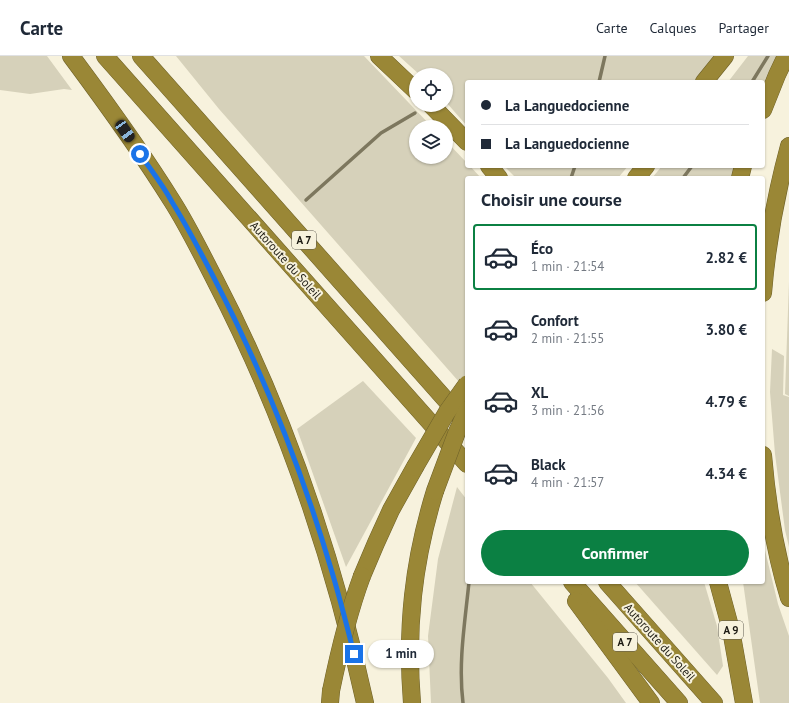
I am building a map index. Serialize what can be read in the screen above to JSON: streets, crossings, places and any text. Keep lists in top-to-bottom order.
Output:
{
  "streets": {
    "highway": ["A 7", "Autoroute du Soleil", "A 9"]
  },
  "page": {
    "header": "Carte",
    "nav": ["Carte", "Calques", "Partager"],
    "banner": ["La Languedocienne", "La Languedocienne"],
    "heading": "Choisir une course",
    "list": [
      {
        "name": "Éco",
        "note": "1 min · 21:54",
        "value": "2.82 €"
      },
      {
        "name": "Confort",
        "note": "2 min · 21:55",
        "value": "3.80 €"
      },
      {
        "name": "XL",
        "note": "3 min · 21:56",
        "value": "4.79 €"
      },
      {
        "name": "Black",
        "note": "4 min · 21:57",
        "value": "4.34 €"
      }
    ],
    "buttons": "Confirmer",
    "bubble": "1 min"
  }
}
